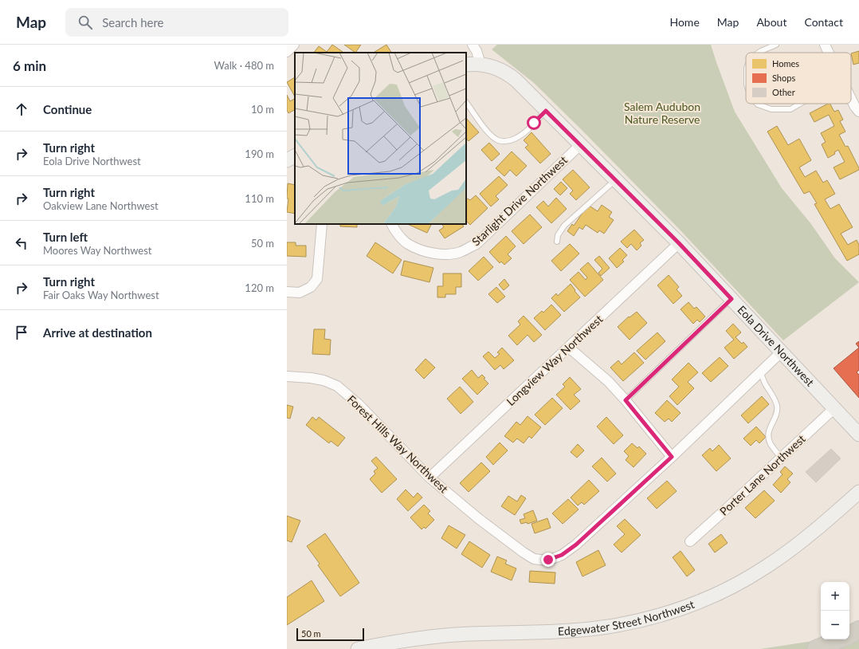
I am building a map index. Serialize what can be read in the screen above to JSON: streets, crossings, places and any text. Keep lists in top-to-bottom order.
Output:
{
  "streets": {
    "main road": ["Eola Drive Northwest", "Edgewater Street Northwest"],
    "street": [
      "Starlight Drive Northwest",
      "Longview Way Northwest",
      "Forest Hills Way Northwest",
      "Porter Lane Northwest"
    ]
  },
  "crossings": [
    ["Starlight Drive Northwest", "Eola Drive Northwest"],
    ["Eola Drive Northwest", "Longview Way Northwest"],
    ["Eola Drive Northwest", "Porter Lane Northwest"],
    ["Longview Way Northwest", "Forest Hills Way Northwest"]
  ],
  "parks": ["Salem Audubon Nature Reserve"],
  "legend": ["Homes", "Shops", "Other"],
  "scale_bar": "50 m",
  "page": {
    "header": "Map",
    "search": "Search here",
    "nav": [
      "Home",
      "Map",
      "About",
      "Contact"
    ],
    "heading": ["6 min", "Walk · 480 m"],
    "list": [
      ["Continue", "10 m"],
      ["Turn right", "Eola Drive Northwest", "190 m"],
      ["Turn right", "Oakview Lane Northwest", "110 m"],
      ["Turn left", "Moores Way Northwest", "50 m"],
      ["Turn right", "Fair Oaks Way Northwest", "120 m"],
      "Arrive at destination"
    ],
    "map_buttons": ["+", "−"],
    "scale": "50 m"
  }
}
